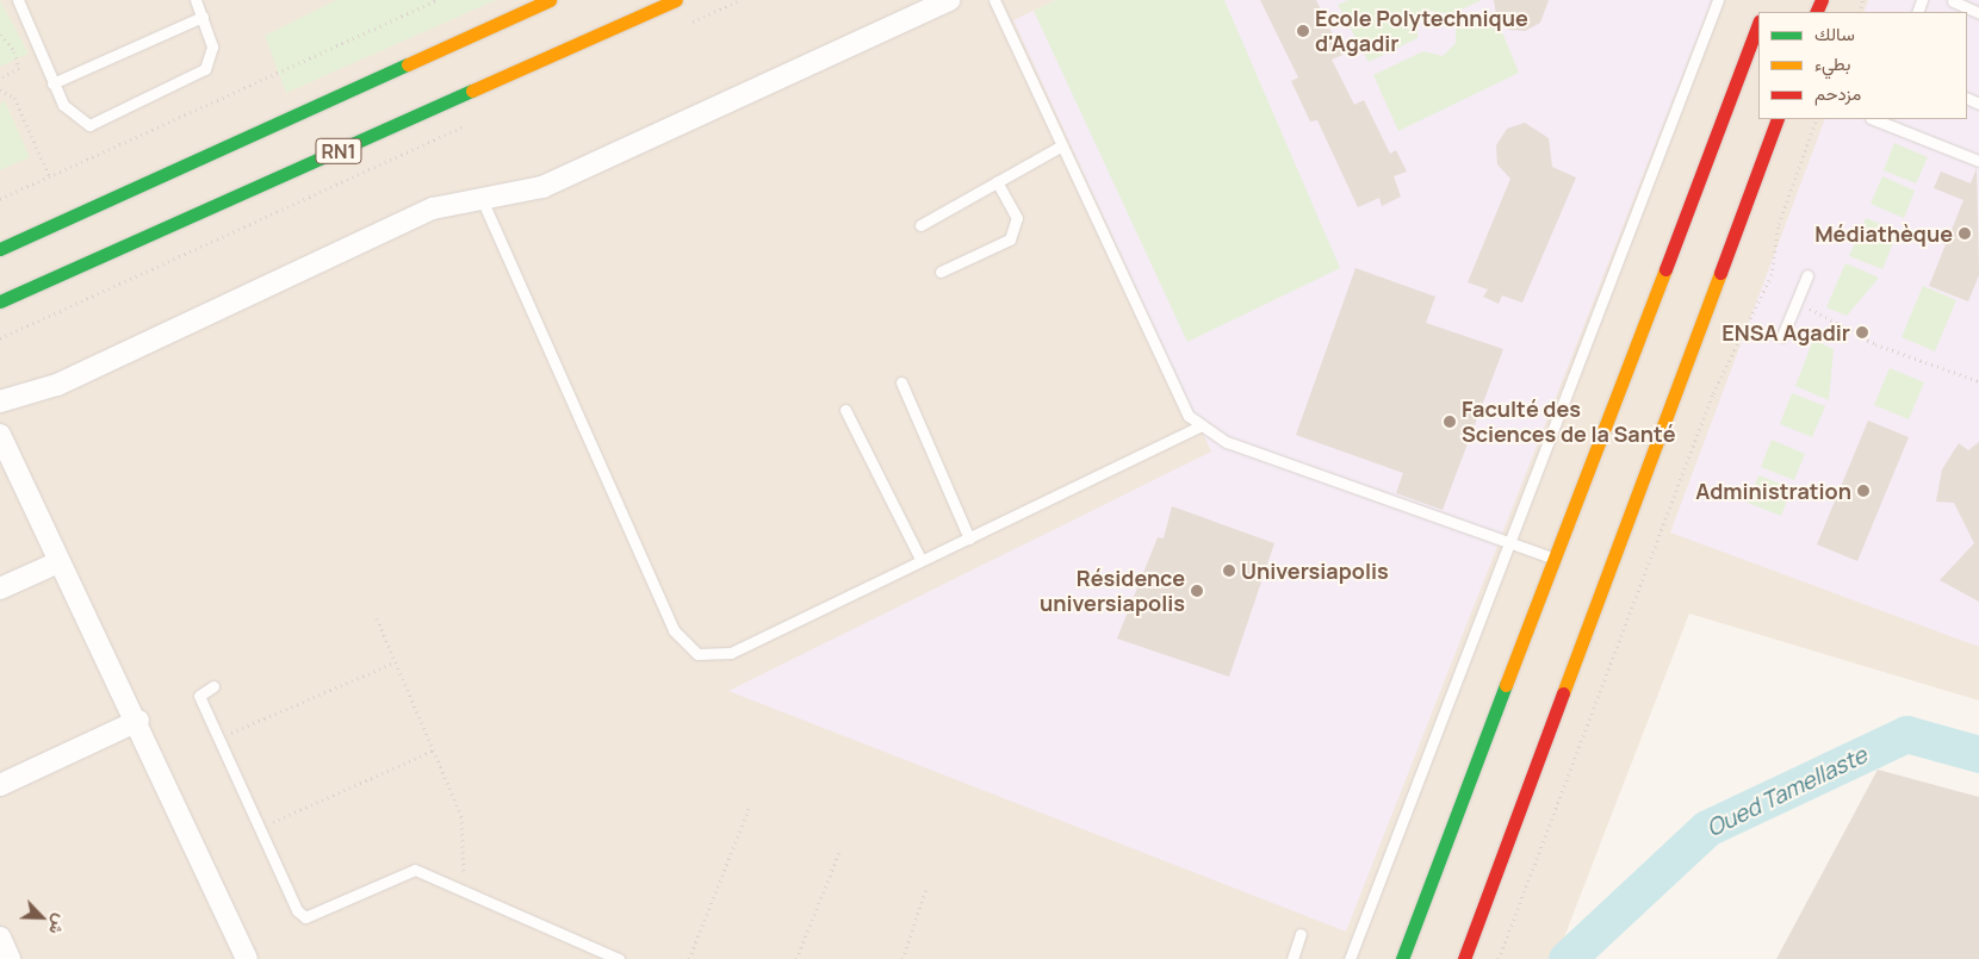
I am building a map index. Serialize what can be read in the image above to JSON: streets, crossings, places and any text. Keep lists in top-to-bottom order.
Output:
{
  "streets": {
    "main road": ["RN1"]
  },
  "water": ["Oued Tamellaste"],
  "places": [
    "Ecole Polytechnique d'Agadir",
    "Médiathèque",
    "ENSA Agadir",
    "Faculté des Sciences de la Santé",
    "Administration",
    "Universiapolis",
    "Résidence universiapolis"
  ],
  "legend": ["سالك", "بطيء", "مزدحم"],
  "north": "bottom right"
}
